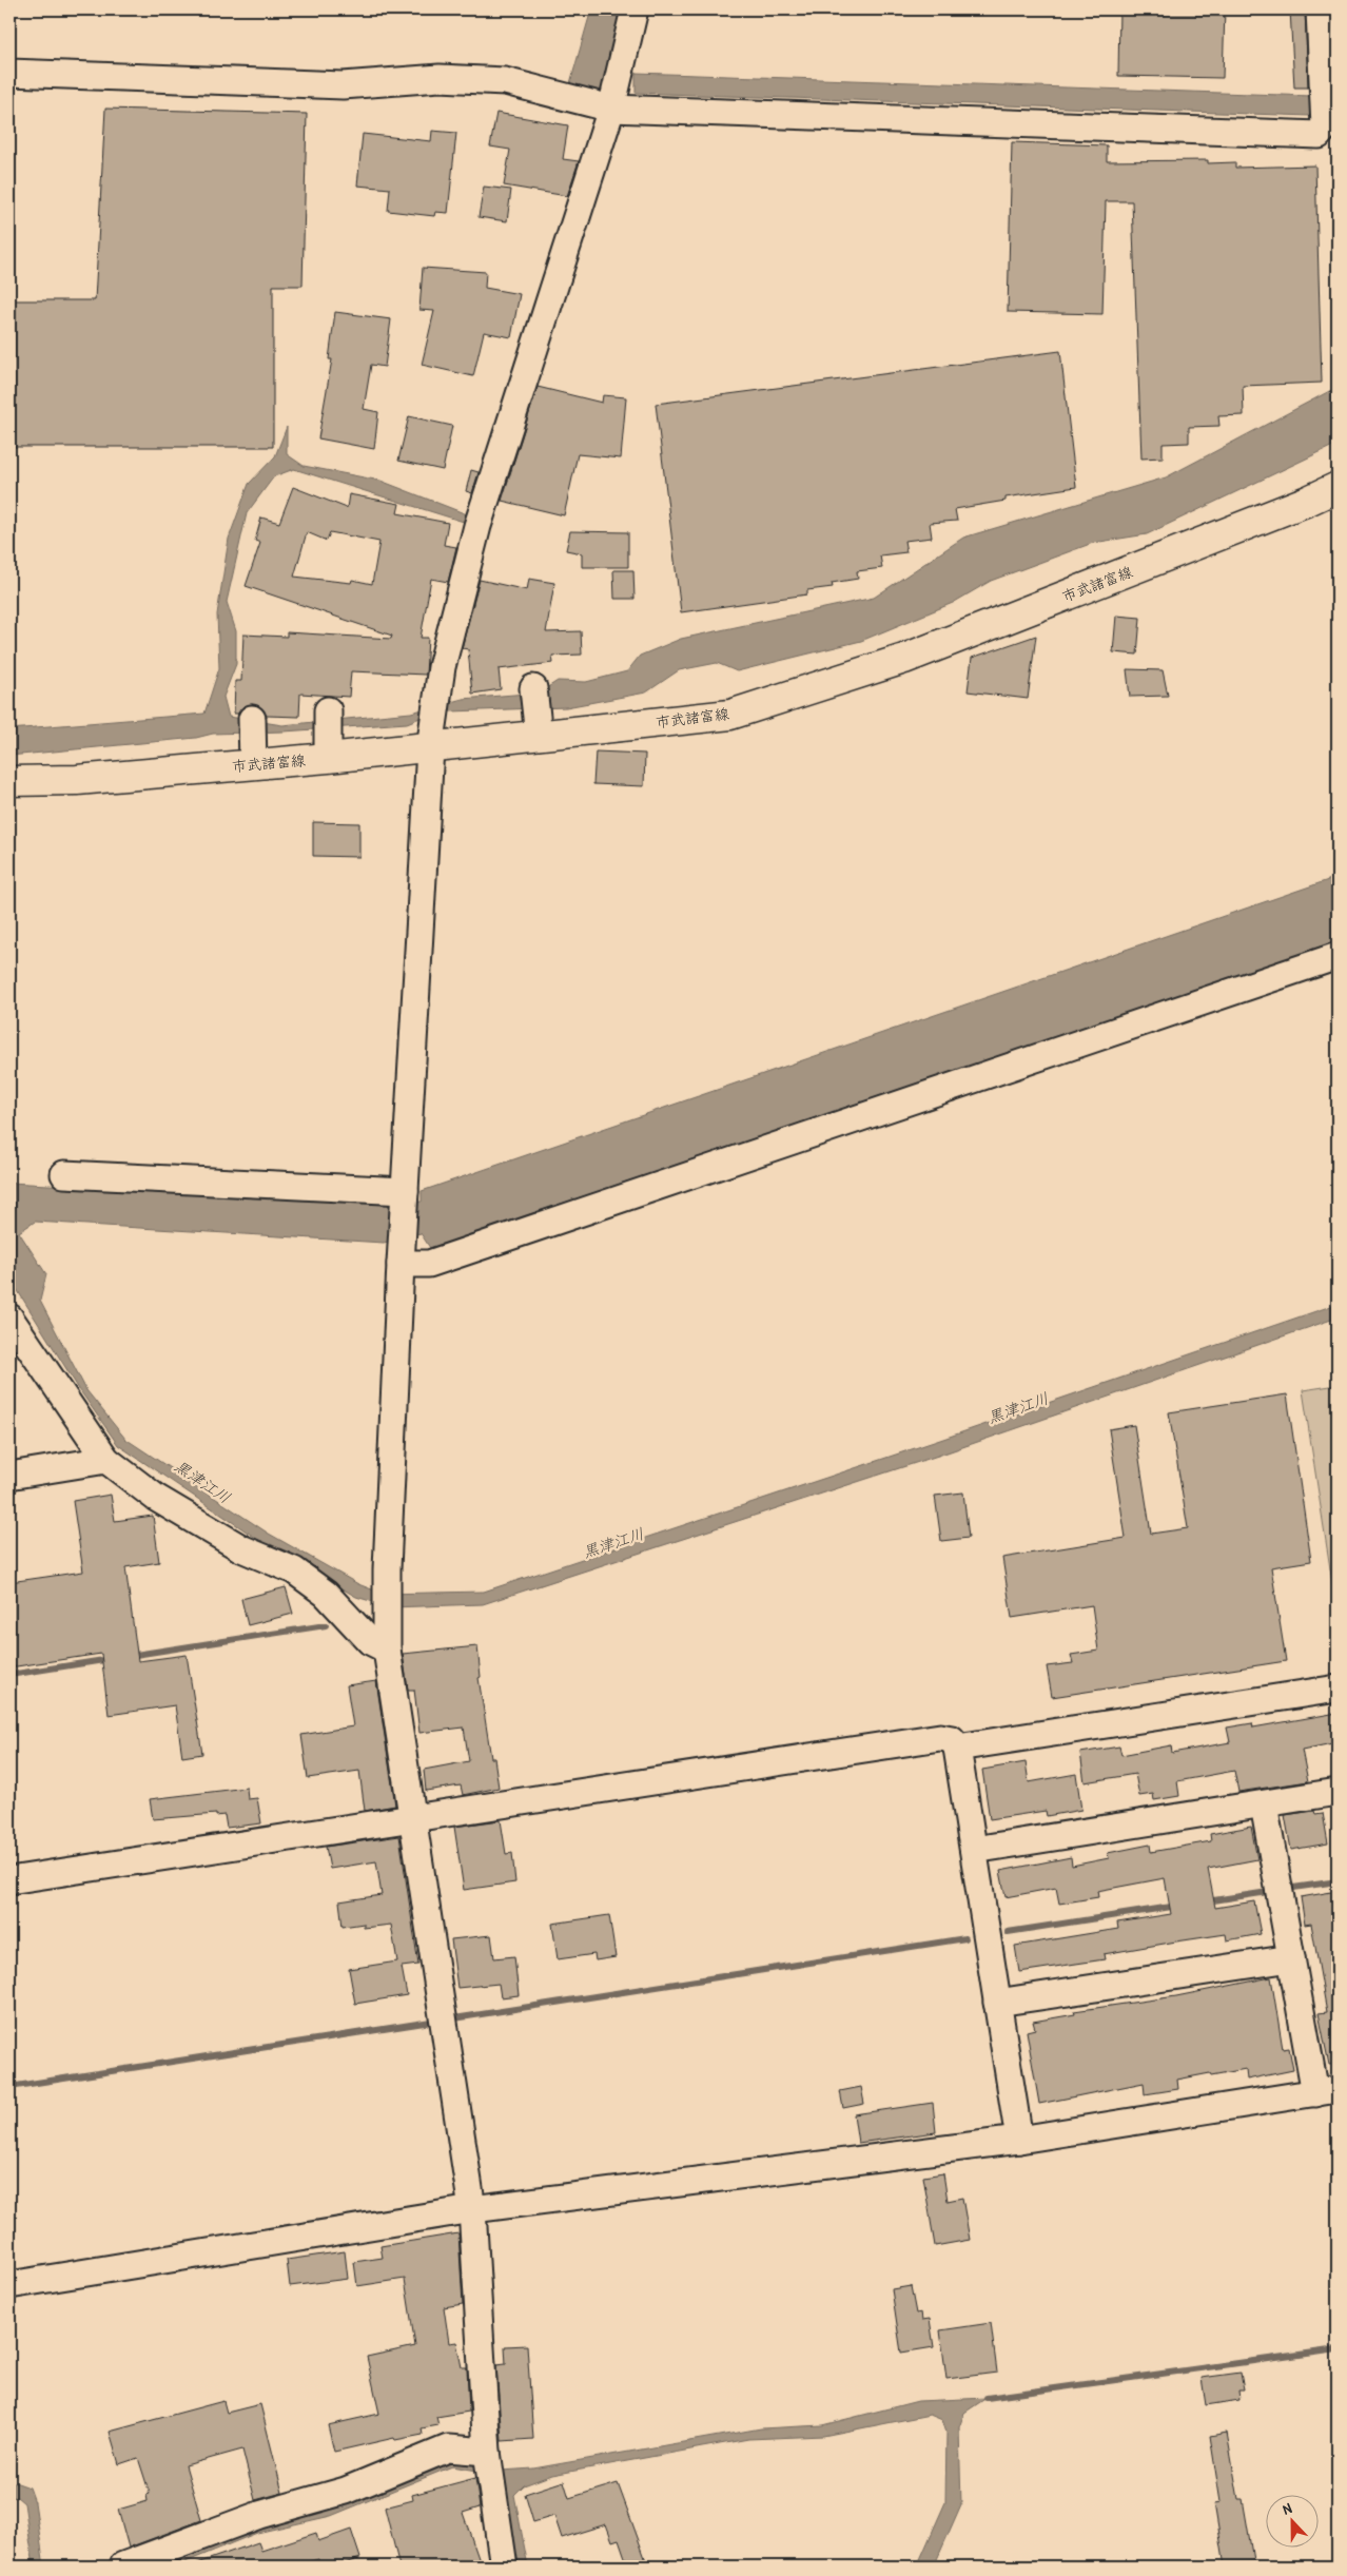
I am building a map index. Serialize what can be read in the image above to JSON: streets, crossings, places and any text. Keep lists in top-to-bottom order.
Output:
{
  "streets": {
    "main road": ["市武諸富線"]
  },
  "water": ["黒津江川"],
  "north": "top"
}
